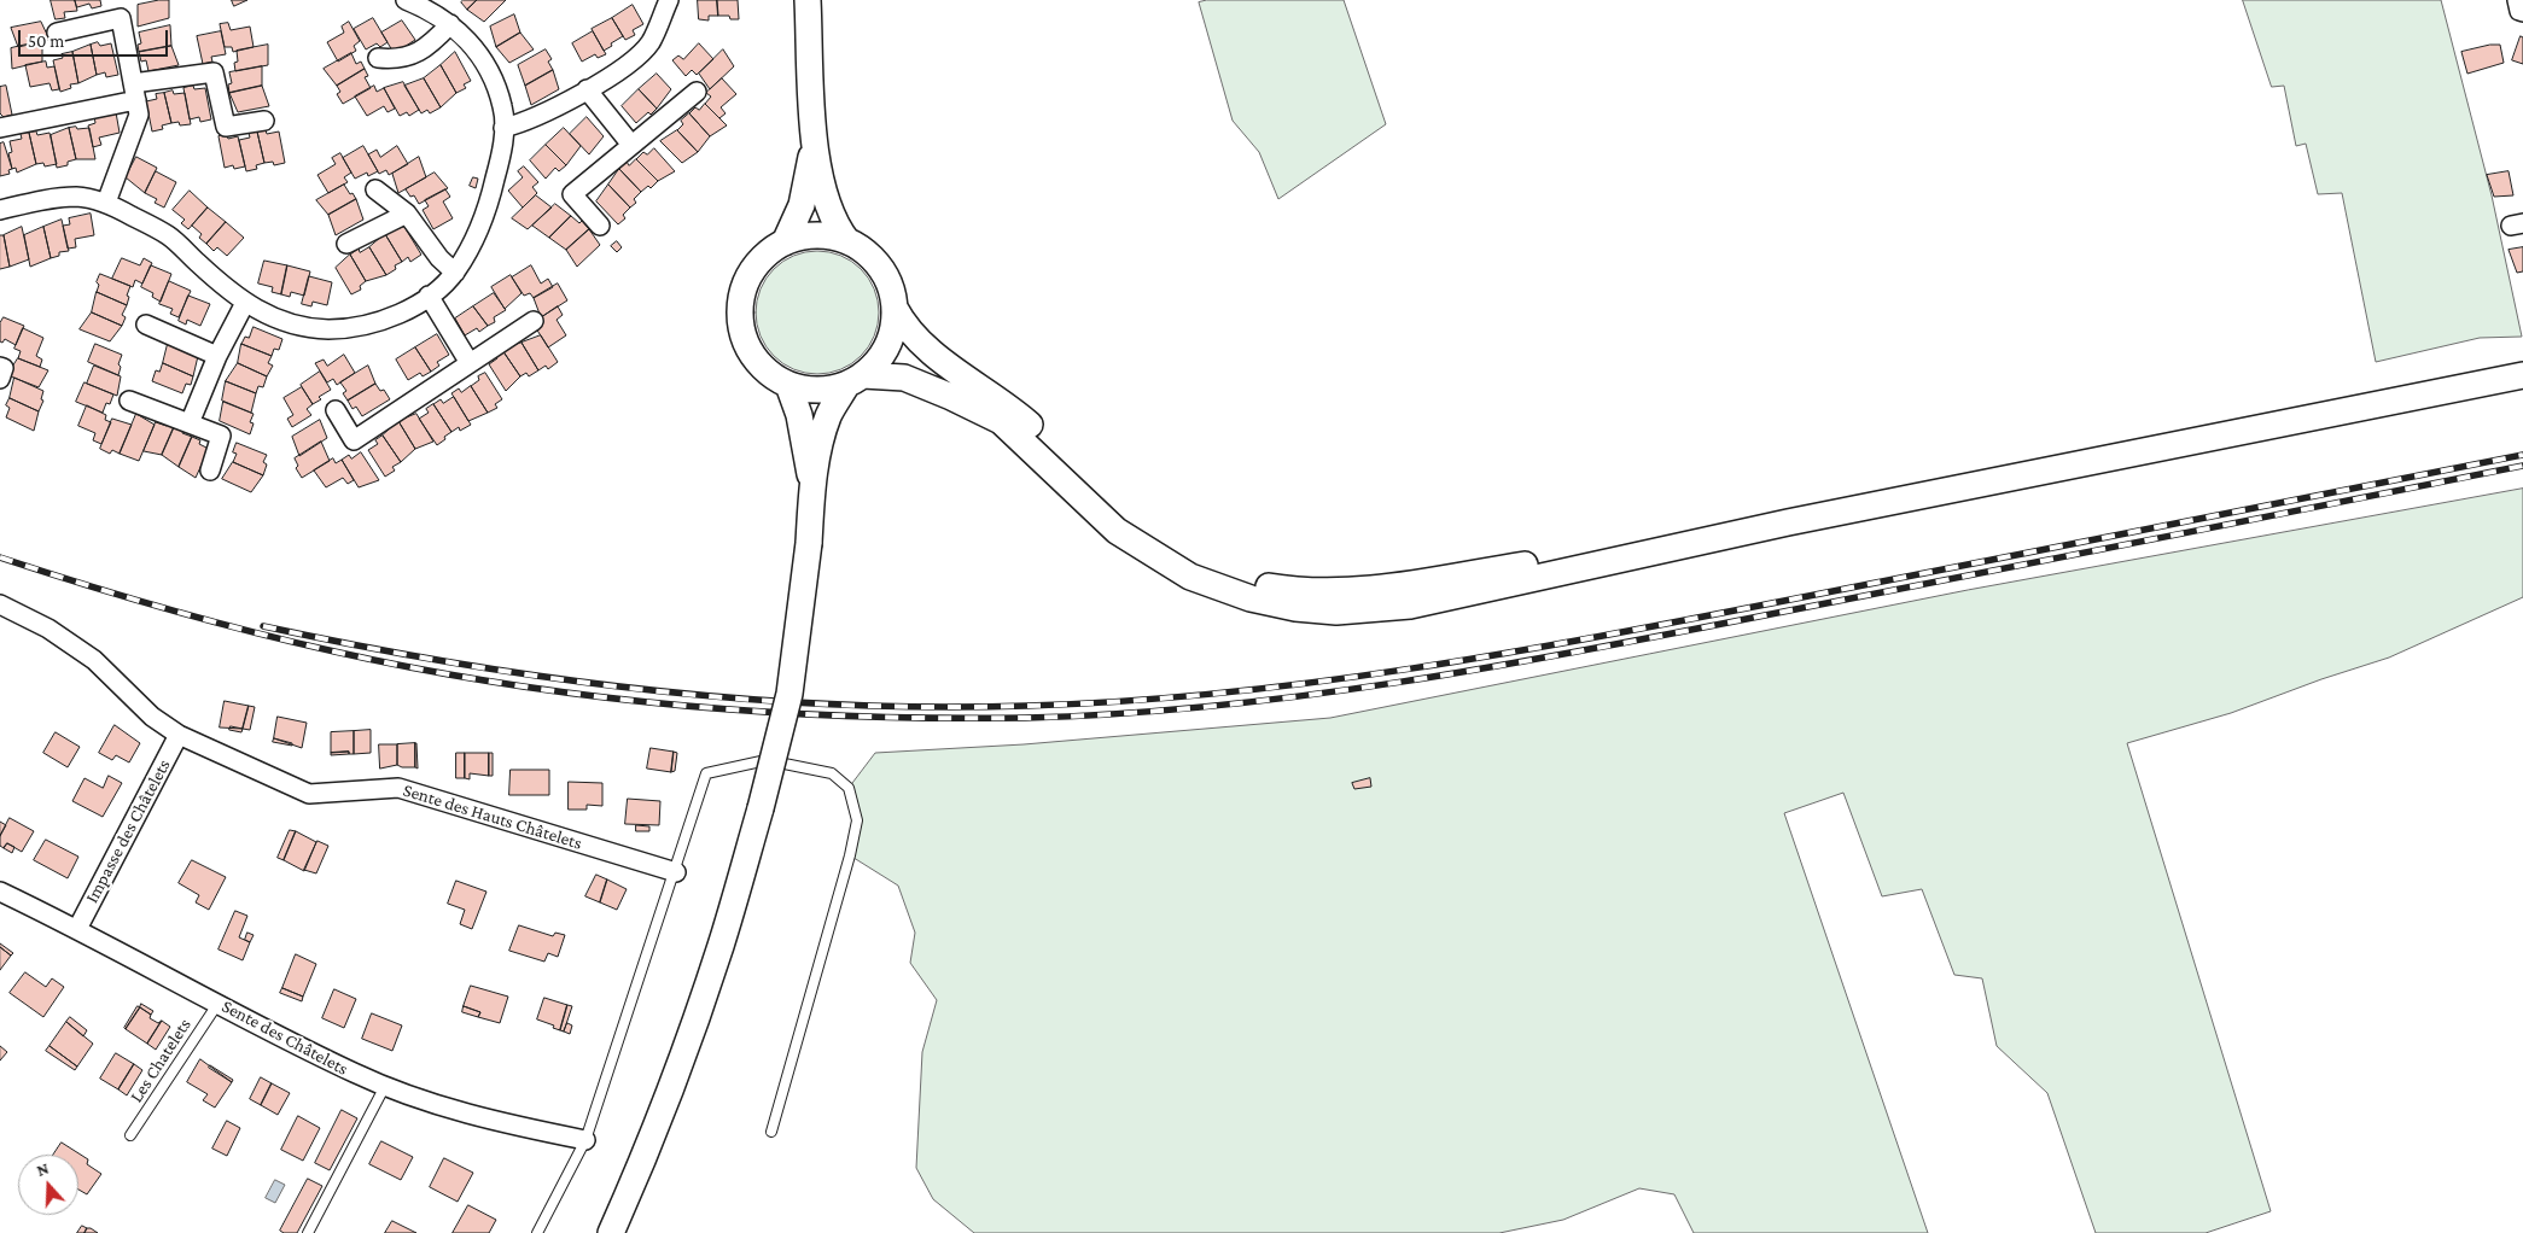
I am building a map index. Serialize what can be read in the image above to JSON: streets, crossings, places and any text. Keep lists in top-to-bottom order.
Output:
{
  "streets": {
    "street": ["Sente des Hauts Châtelets", "Impasse des Châtelets", "Sente des Châtelets"],
    "lane": ["Les Chatelets"]
  },
  "crossings": [
    ["Sente des Hauts Châtelets", "Impasse des Châtelets"],
    ["Impasse des Châtelets", "Sente des Châtelets"],
    ["Sente des Châtelets", "Les Chatelets"]
  ],
  "scale_bar": "50 m",
  "north": "top"
}
